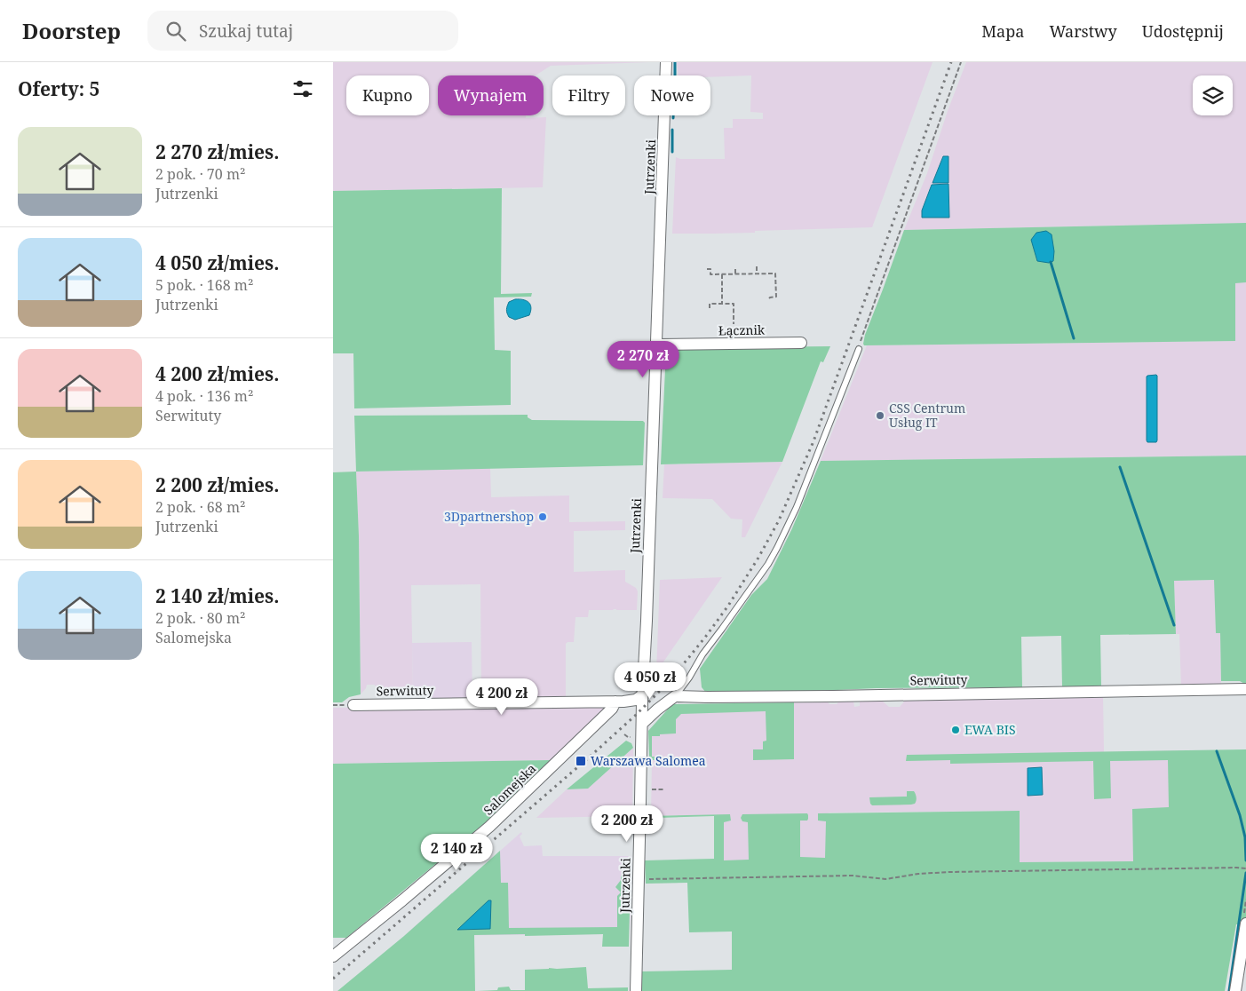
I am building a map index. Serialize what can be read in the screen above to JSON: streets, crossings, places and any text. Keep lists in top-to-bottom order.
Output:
{
  "streets": {
    "street": [
      "Jutrzenki",
      "Łącznik",
      "Serwituty",
      "Salomejska"
    ]
  },
  "crossings": [
    ["Jutrzenki", "Łącznik"],
    ["Jutrzenki", "Serwituty"],
    ["Serwituty", "Salomejska"]
  ],
  "places": {
    "other": ["CSS Centrum Usług IT", "3Dpartnershop", "EWA BIS"],
    "transit": ["Warszawa Salomea"]
  },
  "page": {
    "header": "Doorstep",
    "search": "Szukaj tutaj",
    "nav": ["Mapa", "Warstwy", "Udostępnij"],
    "heading": "Oferty: 5",
    "chip": [
      "Kupno",
      "Wynajem",
      "Filtry",
      "Nowe"
    ],
    "list": [
      {
        "name": "2 270 zł/mies.",
        "note": "2 pok. · 70 m² · Jutrzenki"
      },
      {
        "name": "4 050 zł/mies.",
        "note": "5 pok. · 168 m² · Jutrzenki"
      },
      {
        "name": "4 200 zł/mies.",
        "note": "4 pok. · 136 m² · Serwituty"
      },
      {
        "name": "2 200 zł/mies.",
        "note": "2 pok. · 68 m² · Jutrzenki"
      },
      {
        "name": "2 140 zł/mies.",
        "note": "2 pok. · 80 m² · Salomejska"
      }
    ],
    "price": [
      "2 270 zł",
      "4 050 zł",
      "4 200 zł",
      "2 200 zł",
      "2 140 zł"
    ]
  }
}
